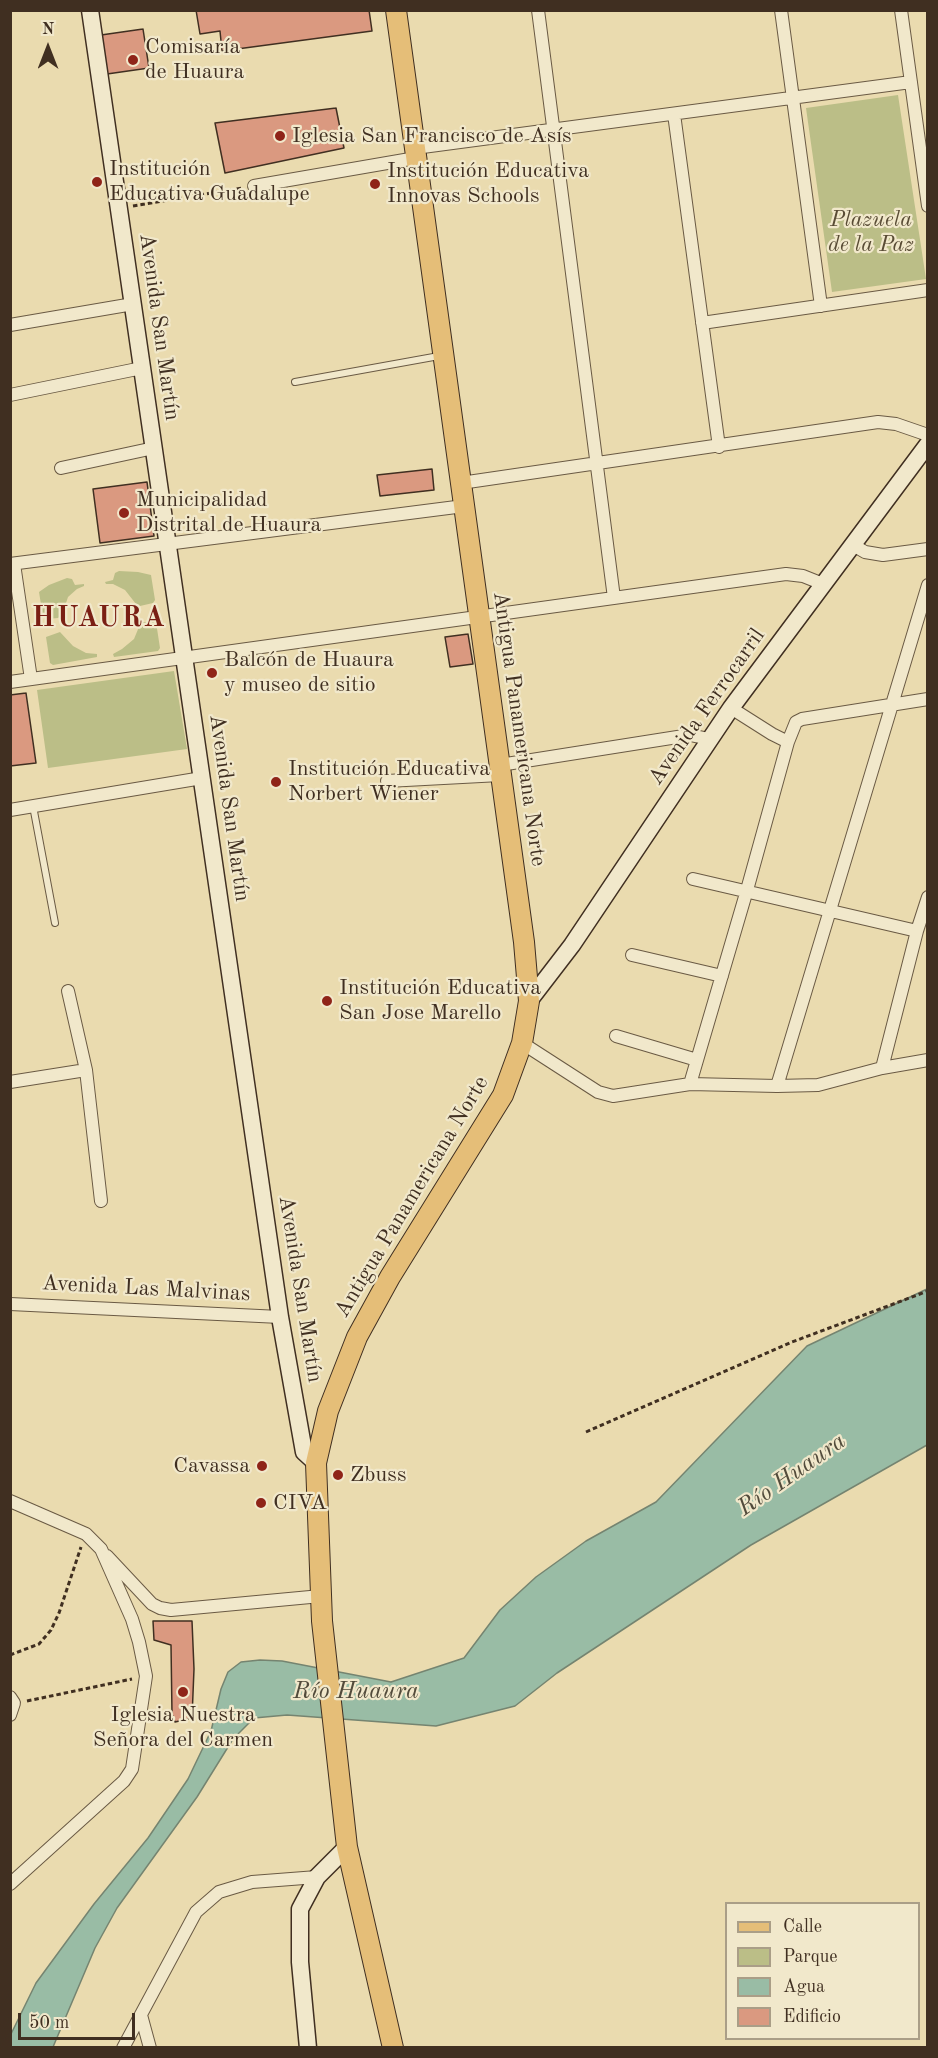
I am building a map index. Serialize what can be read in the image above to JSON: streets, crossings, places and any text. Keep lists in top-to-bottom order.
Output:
{
  "streets": {
    "main road": ["Avenida San Martín", "Avenida Ferrocarril", "Antigua Panamericana Norte"],
    "street": ["Avenida Las Malvinas"]
  },
  "crossings": [
    ["Avenida San Martín", "Antigua Panamericana Norte"],
    ["Avenida San Martín", "Avenida Las Malvinas"],
    ["Avenida Ferrocarril", "Antigua Panamericana Norte"]
  ],
  "districts": ["HUAURA"],
  "water": ["Río Huaura"],
  "parks": ["Plazuela de la Paz"],
  "places": [
    "Comisaría de Huaura",
    "Iglesia San Francisco de Asís",
    "Institución Educativa Guadalupe",
    "Institución Educativa Innovas Schools",
    "Municipalidad Distrital de Huaura",
    "Balcón de Huaura y museo de sitio",
    "Institución Educativa Norbert Wiener",
    "Institución Educativa San Jose Marello",
    "Cavassa",
    "Zbuss",
    "CIVA",
    "Iglesia Nuestra Señora del Carmen"
  ],
  "legend": [
    "Calle",
    "Parque",
    "Agua",
    "Edificio"
  ],
  "scale_bar": "50 m",
  "north": "top"
}
